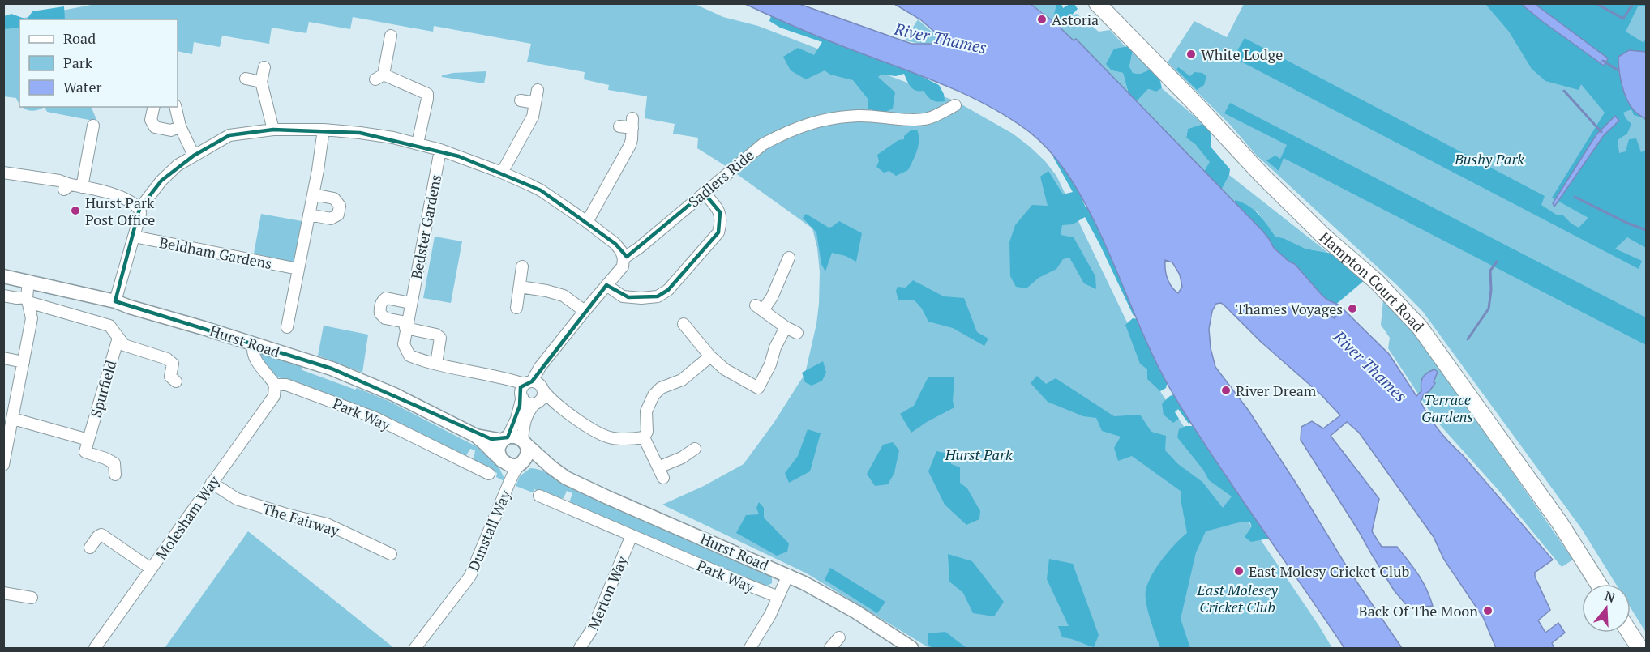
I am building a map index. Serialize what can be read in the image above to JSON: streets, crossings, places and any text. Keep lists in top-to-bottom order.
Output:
{
  "streets": {
    "highway": ["Hampton Court Road"],
    "main road": ["Hurst Road"],
    "street": [
      "Sadlers Ride",
      "Bedster Gardens",
      "Beldham Gardens",
      "Spurfield",
      "Park Way",
      "Molesham Way",
      "The Fairway",
      "Dunstall Way",
      "Merton Way"
    ]
  },
  "crossings": [
    ["Sadlers Ride", "Bedster Gardens"],
    ["Sadlers Ride", "Hurst Road"],
    ["Sadlers Ride", "Dunstall Way"],
    ["Hurst Road", "Dunstall Way"],
    ["Park Way", "Molesham Way"],
    ["Park Way", "Merton Way"],
    ["Molesham Way", "The Fairway"]
  ],
  "water": ["River Thames"],
  "parks": [
    "Bushy Park",
    "Terrace Gardens",
    "Hurst Park",
    "East Molesey Cricket Club"
  ],
  "places": [
    "Astoria",
    "White Lodge",
    "Hurst Park Post Office",
    "Thames Voyages",
    "River Dream",
    "East Molesy Cricket Club",
    "Back Of The Moon"
  ],
  "legend": ["Road", "Park", "Water"],
  "north": "top"
}
